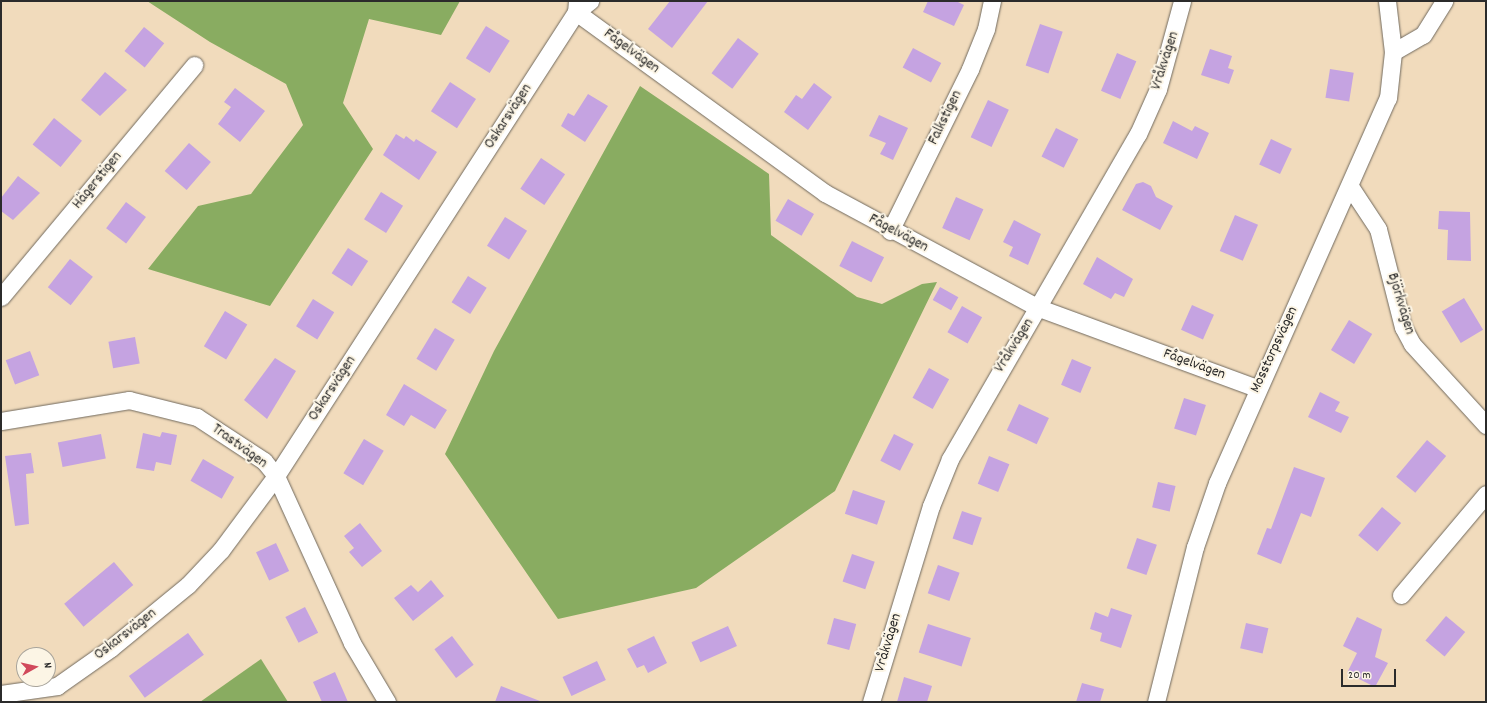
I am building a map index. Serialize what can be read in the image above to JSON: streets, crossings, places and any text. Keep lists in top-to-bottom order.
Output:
{
  "streets": {
    "street": [
      "Fågelvägen",
      "Vråkvägen",
      "Oskarsvägen",
      "Falkstigen",
      "Hägerstigen",
      "Björkvägen",
      "Mosstorpsvägen",
      "Trastvägen"
    ]
  },
  "crossings": [
    ["Fågelvägen", "Vråkvägen"],
    ["Fågelvägen", "Oskarsvägen"],
    ["Fågelvägen", "Falkstigen"],
    ["Fågelvägen", "Mosstorpsvägen"],
    ["Oskarsvägen", "Trastvägen"],
    ["Björkvägen", "Mosstorpsvägen"]
  ],
  "scale_bar": "20 m",
  "north": "right"
}
